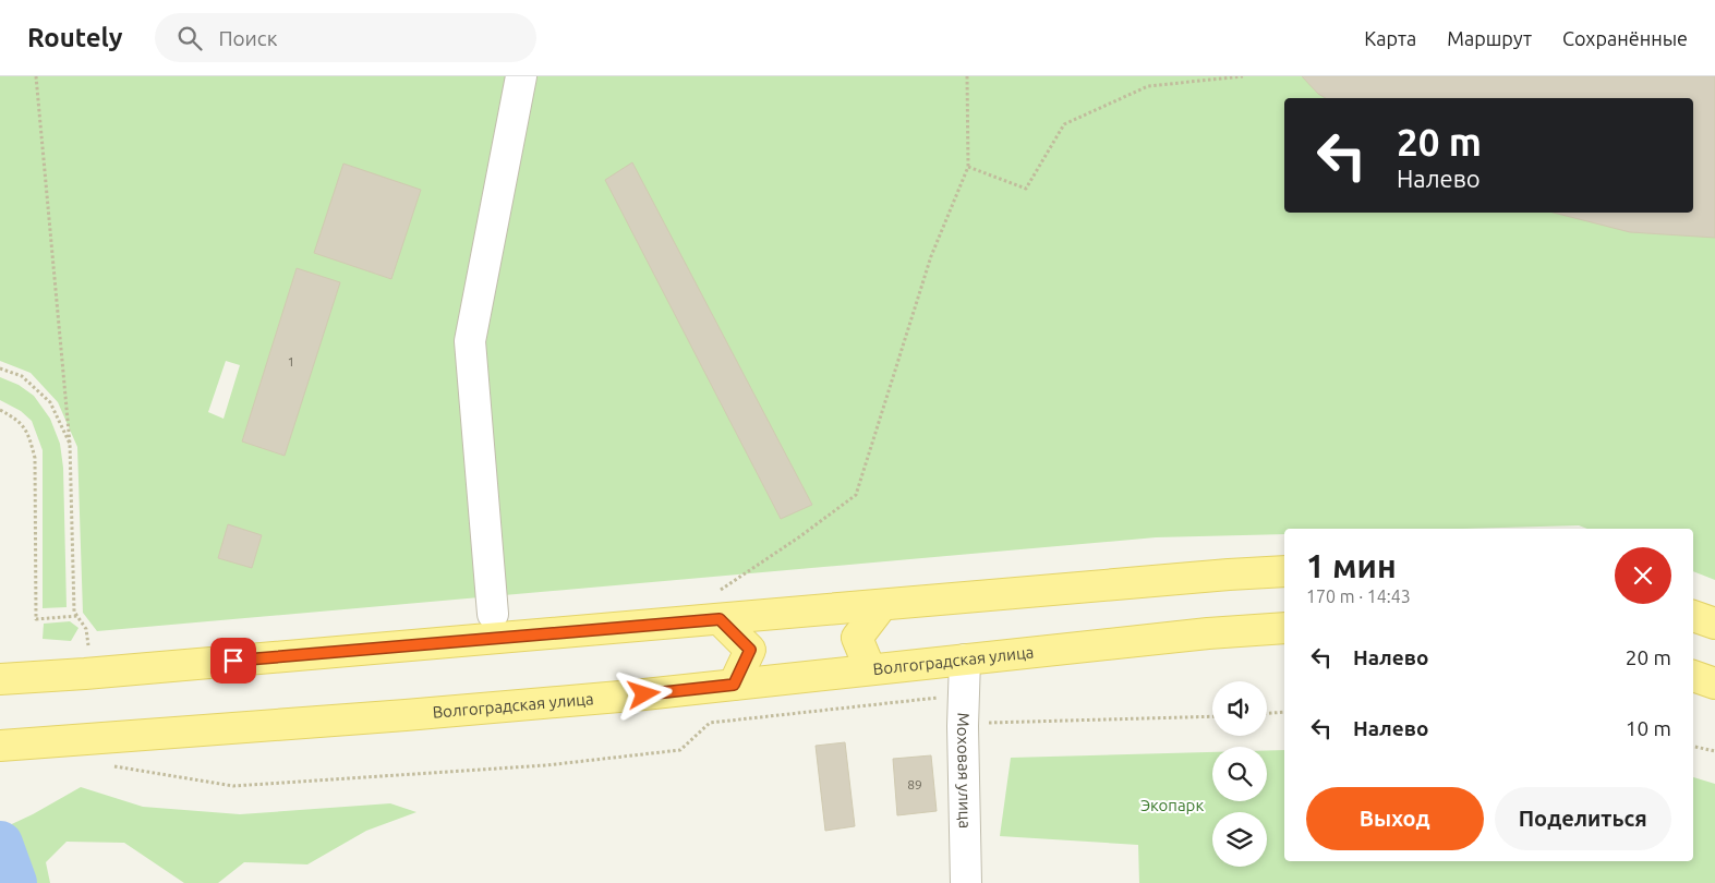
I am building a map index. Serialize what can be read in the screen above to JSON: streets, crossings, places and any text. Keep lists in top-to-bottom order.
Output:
{
  "streets": {
    "main road": ["Волгоградская улица"],
    "street": ["Моховая улица"]
  },
  "crossings": [
    ["Волгоградская улица", "Моховая улица"]
  ],
  "parks": ["Экопарк"],
  "house_numbers": ["1", "89"],
  "page": {
    "header": "Routely",
    "search": "Поиск",
    "nav": ["Карта", "Маршрут", "Сохранённые"],
    "turn": ["20 m", "Налево"],
    "heading": ["1 мин", "170 m · 14:43"],
    "list": [
      {
        "name": "Налево",
        "value": "20 m"
      },
      {
        "name": "Налево",
        "value": "10 m"
      }
    ],
    "buttons": ["Выход", "Поделиться"]
  }
}
